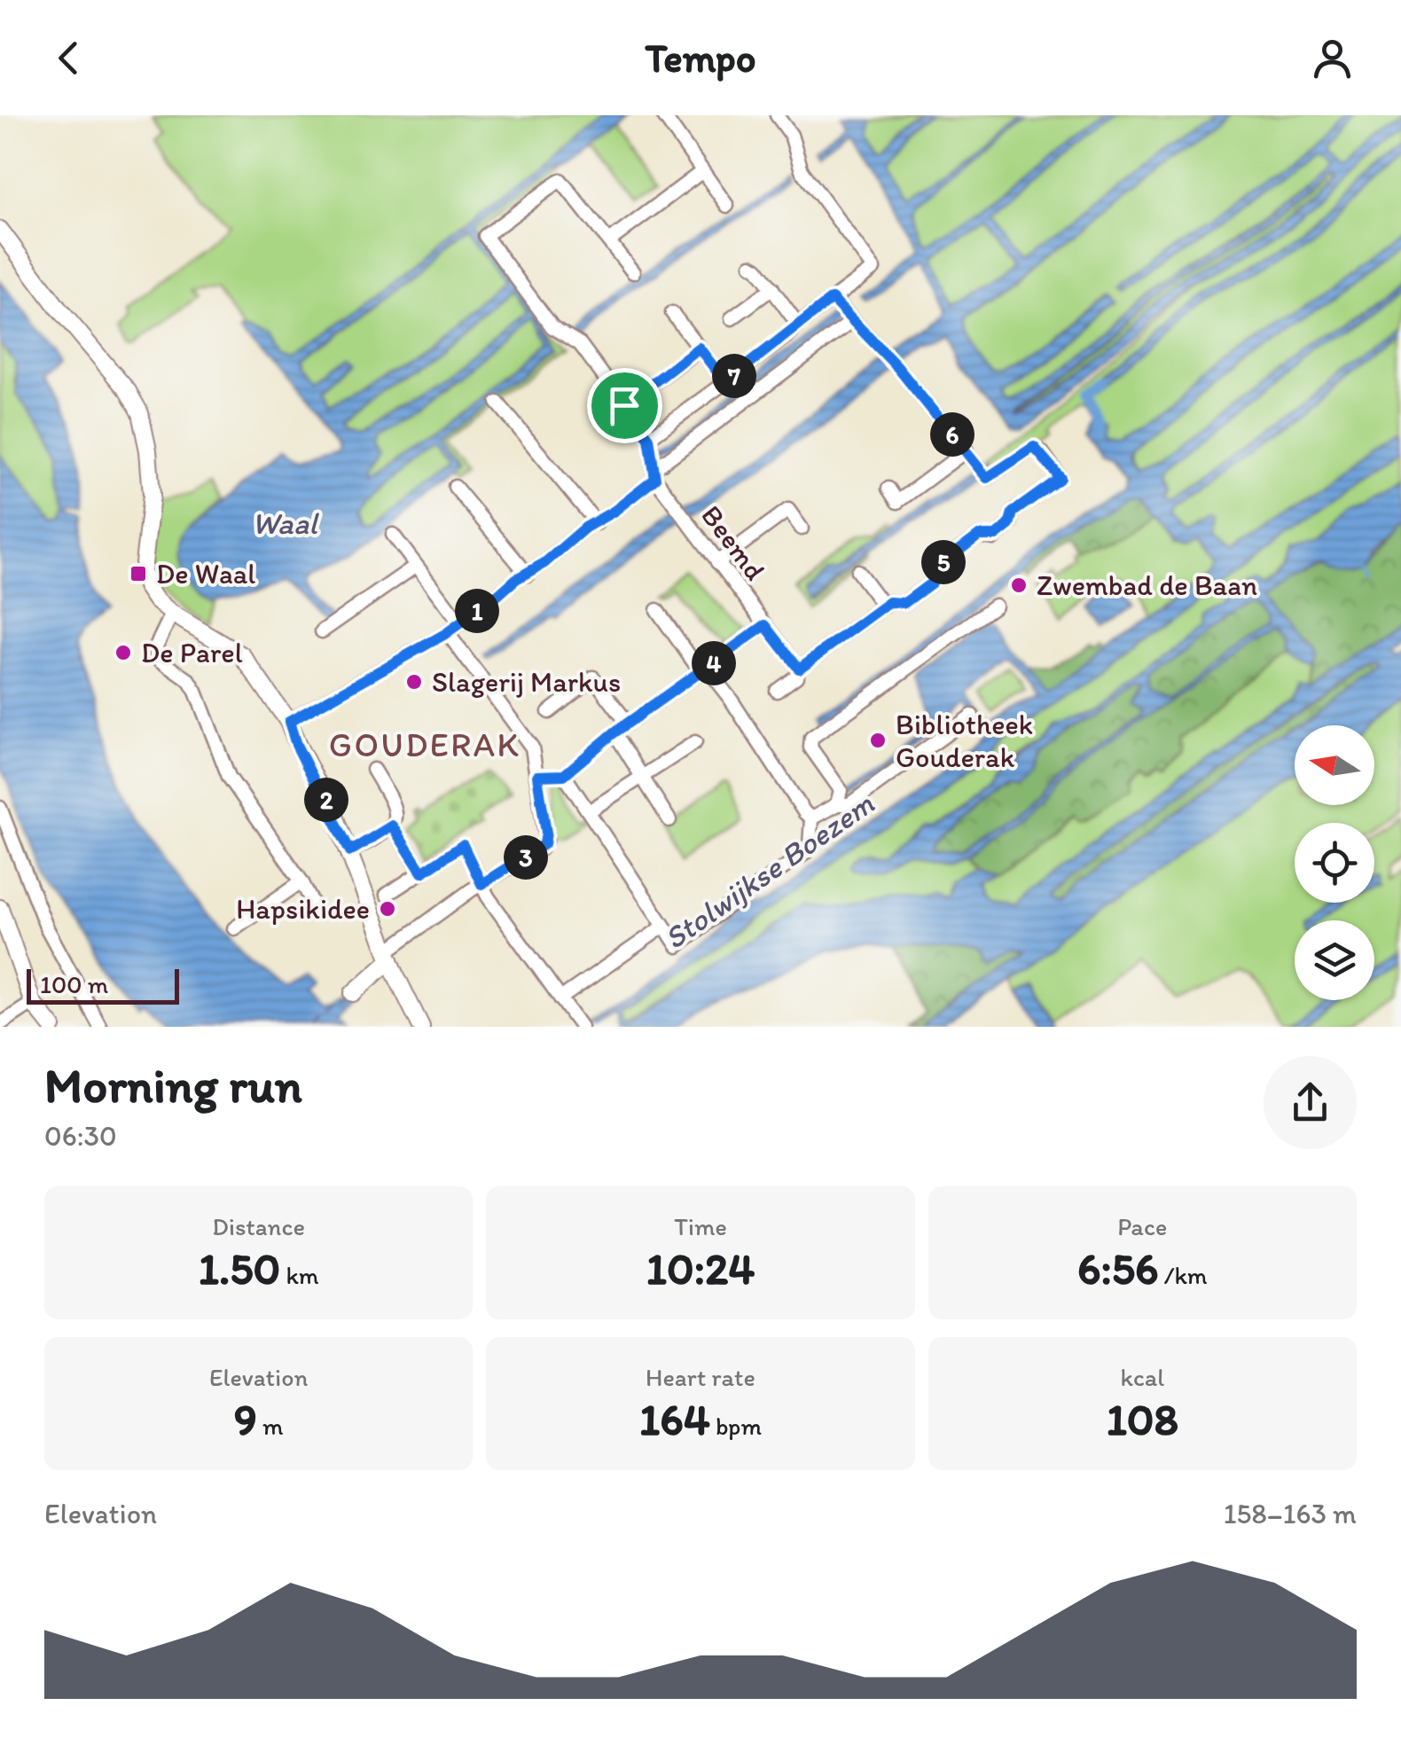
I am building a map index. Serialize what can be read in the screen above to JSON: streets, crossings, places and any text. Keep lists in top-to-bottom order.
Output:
{
  "streets": {
    "street": ["Beemd"]
  },
  "districts": ["GOUDERAK"],
  "water": ["Waal", "Stolwijkse Boezem"],
  "places": {
    "transit": ["De Waal"],
    "other": [
      "Zwembad de Baan",
      "De Parel",
      "Slagerij Markus",
      "Bibliotheek Gouderak",
      "Hapsikidee"
    ]
  },
  "scale_bar": "100 m",
  "north": "left",
  "page": {
    "header": "Tempo",
    "pins": [
      "7",
      "6",
      "5",
      "1",
      "4",
      "2",
      "3"
    ],
    "scale": "100 m",
    "heading": ["Morning run", "06:30"],
    "stats": [
      ["Distance", "1.50 km"],
      ["Time", "10:24"],
      ["Pace", "6:56 /km"],
      ["Elevation", "9 m"],
      ["Heart rate", "164 bpm"],
      ["kcal", "108"]
    ],
    "chart": ["Elevation", "158–163 m"]
  }
}
